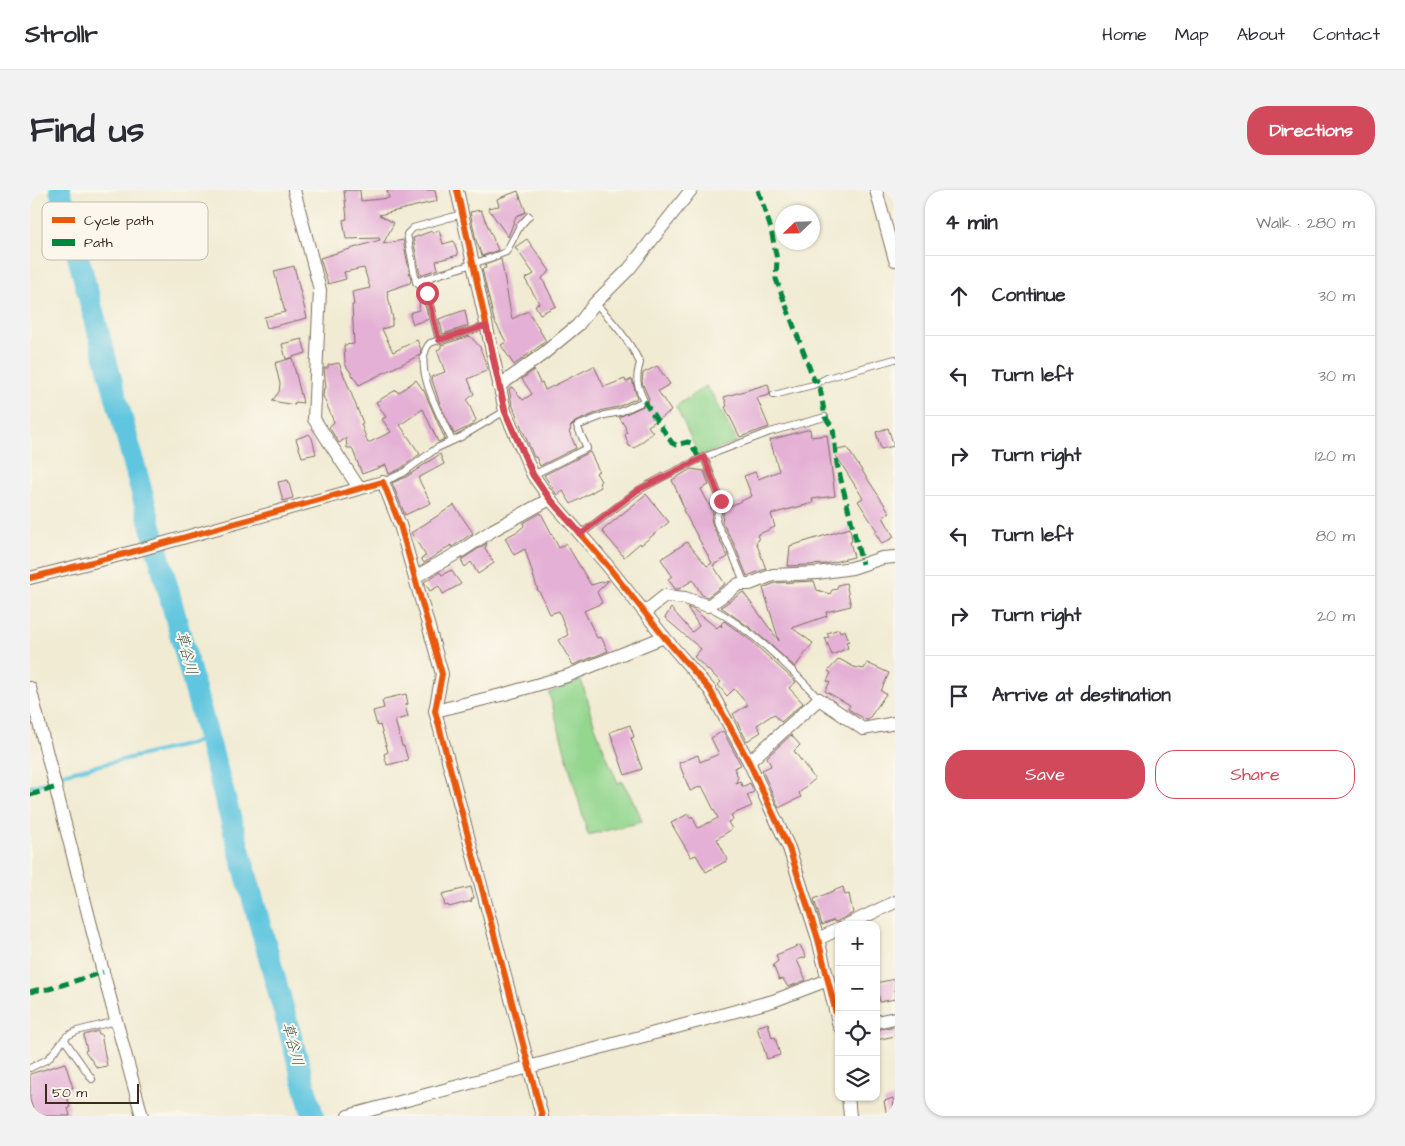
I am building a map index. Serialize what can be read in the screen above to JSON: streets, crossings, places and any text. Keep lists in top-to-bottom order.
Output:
{
  "water": ["草谷川"],
  "legend": ["Cycle path", "Path"],
  "scale_bar": "50 m",
  "north": "bottom left",
  "page": {
    "header": "Strollr",
    "nav": [
      "Home",
      "Map",
      "About",
      "Contact"
    ],
    "title": "Find us",
    "buttons": [
      "Directions",
      ["Save", "Share"]
    ],
    "heading": ["4 min", "Walk · 280 m"],
    "list": [
      ["Continue", "30 m"],
      ["Turn left", "30 m"],
      ["Turn right", "120 m"],
      ["Turn left", "80 m"],
      ["Turn right", "20 m"],
      "Arrive at destination"
    ],
    "map_buttons": ["+", "−"],
    "scale": "50 m"
  }
}
